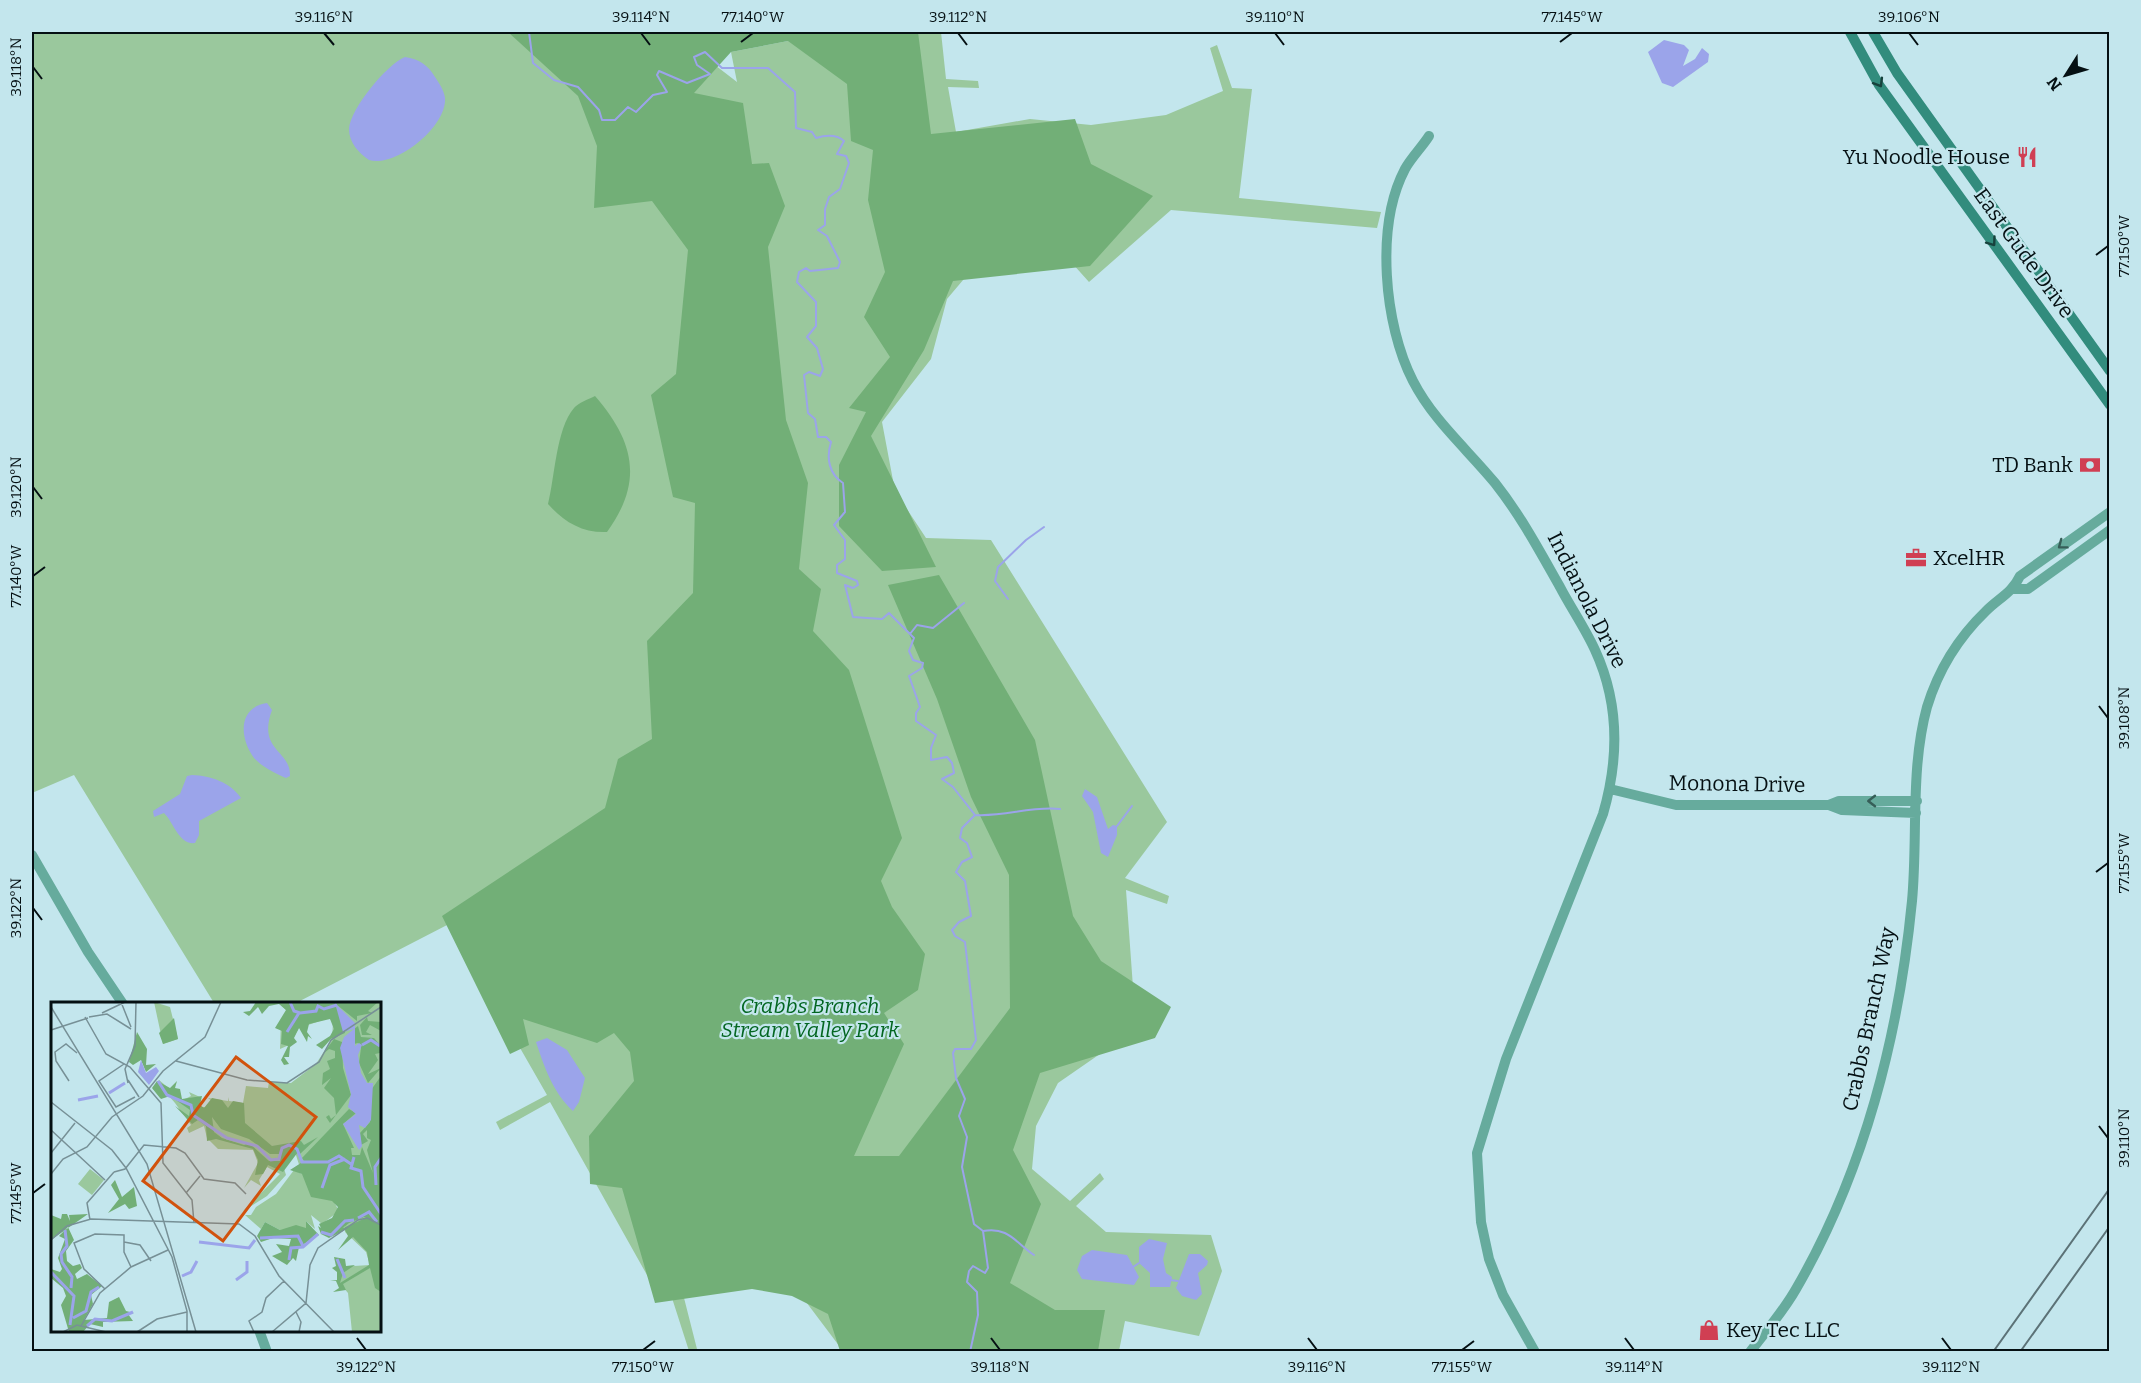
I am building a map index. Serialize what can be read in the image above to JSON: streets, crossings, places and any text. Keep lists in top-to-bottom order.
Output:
{
  "streets": {
    "main road": ["East Gude Drive"],
    "street": ["Indianola Drive", "Monona Drive", "Crabbs Branch Way"]
  },
  "crossings": [
    ["Indianola Drive", "Monona Drive"],
    ["Monona Drive", "Crabbs Branch Way"]
  ],
  "parks": ["Crabbs Branch Stream Valley Park"],
  "places": {
    "restaurant": ["Yu Noodle House"],
    "bank": ["TD Bank"],
    "office": ["XcelHR"],
    "shop": ["Key Tec LLC"]
  },
  "north": "bottom left",
  "coordinates": [
    "39.116°N",
    "39.114°N",
    "77.140°W",
    "39.112°N",
    "39.110°N",
    "77.145°W",
    "39.106°N",
    "39.118°N",
    "77.150°W",
    "39.120°N",
    "39.108°N",
    "77.155°W",
    "39.122°N"
  ]
}
